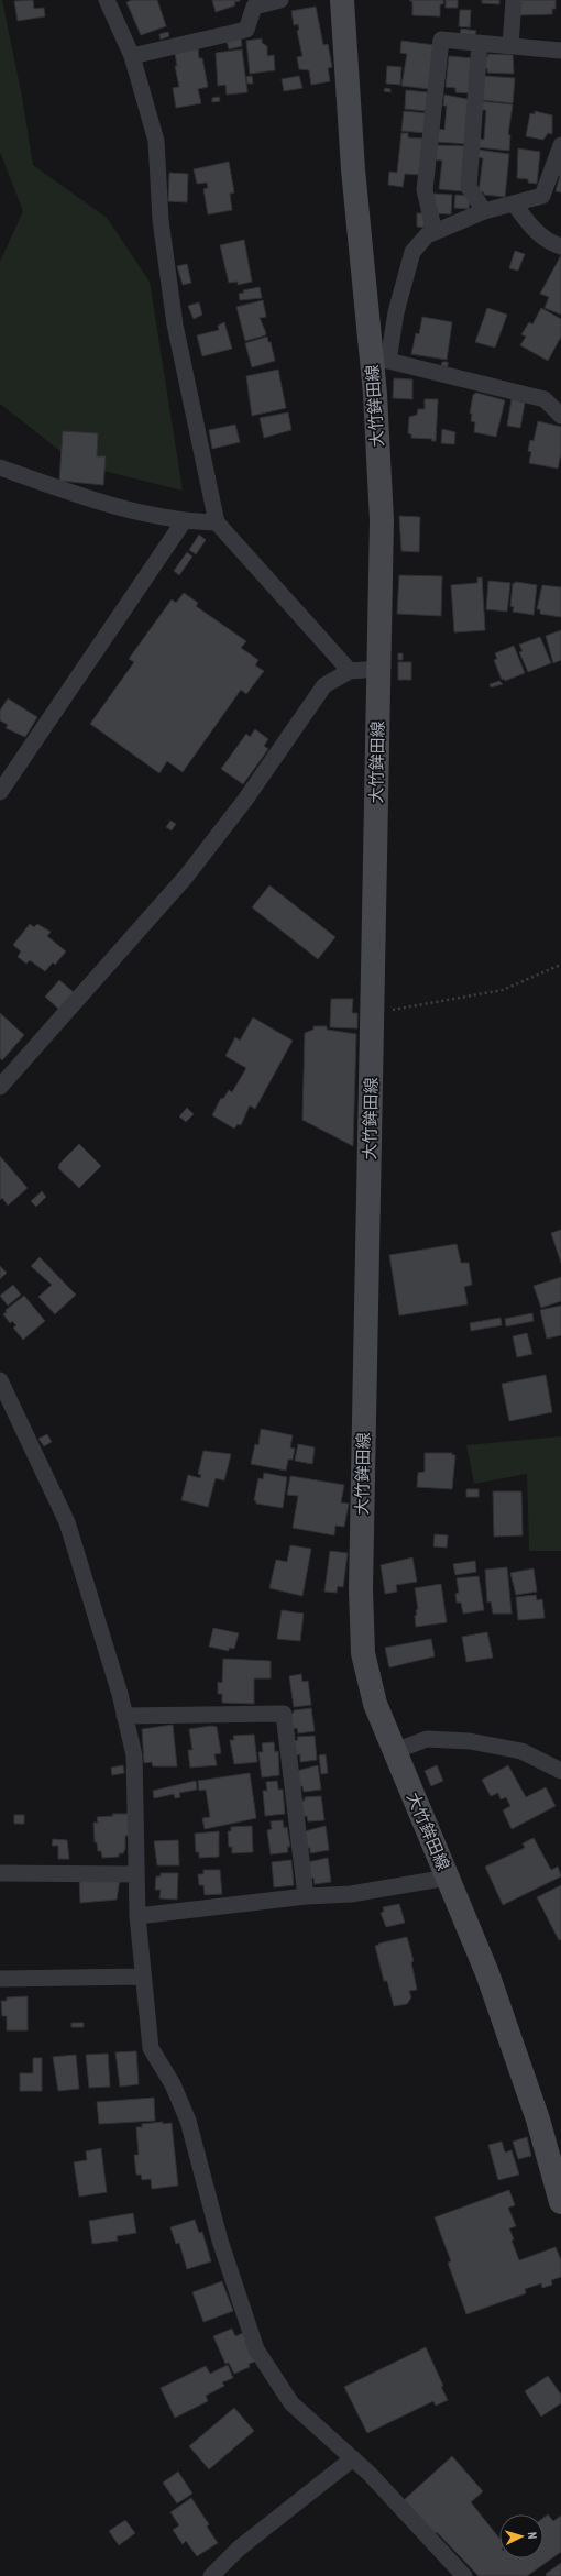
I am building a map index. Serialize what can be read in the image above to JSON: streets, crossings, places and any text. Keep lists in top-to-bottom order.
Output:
{
  "streets": {
    "main road": ["大竹鉾田線"]
  },
  "north": "right"
}
